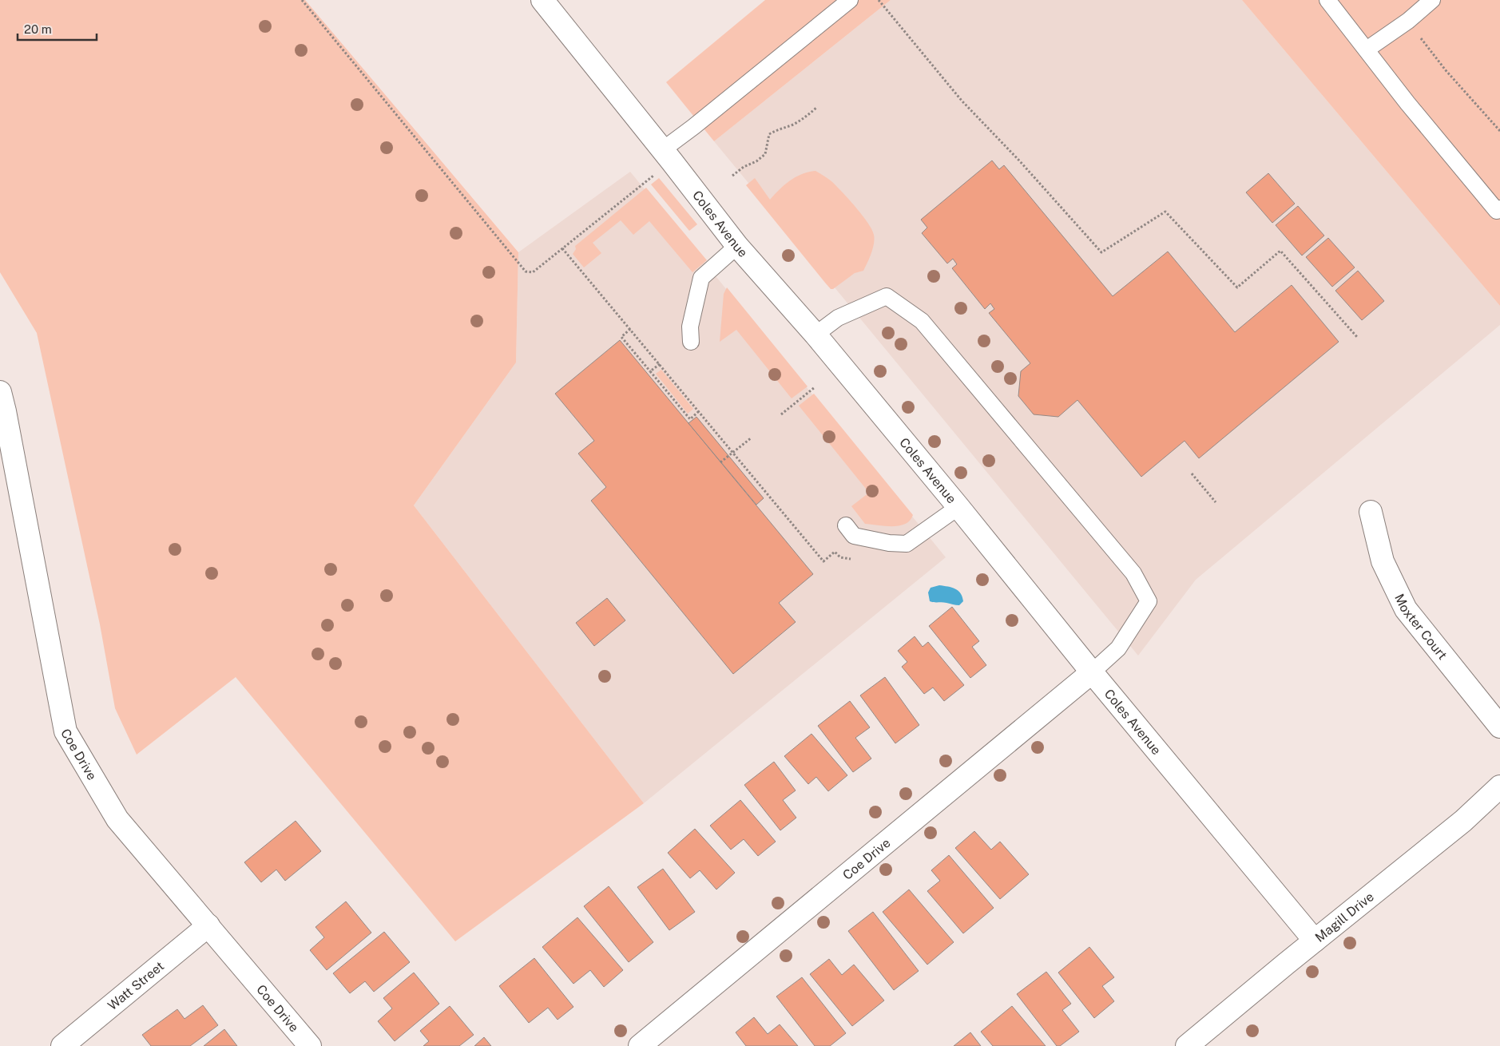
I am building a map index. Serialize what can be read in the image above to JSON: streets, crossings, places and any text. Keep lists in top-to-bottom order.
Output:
{
  "streets": {
    "street": [
      "Coles Avenue",
      "Moxter Court",
      "Coe Drive",
      "Magill Drive",
      "Watt Street"
    ]
  },
  "crossings": [
    ["Coles Avenue", "Coe Drive"],
    ["Coles Avenue", "Magill Drive"],
    ["Coe Drive", "Watt Street"]
  ],
  "scale_bar": "20 m"
}
